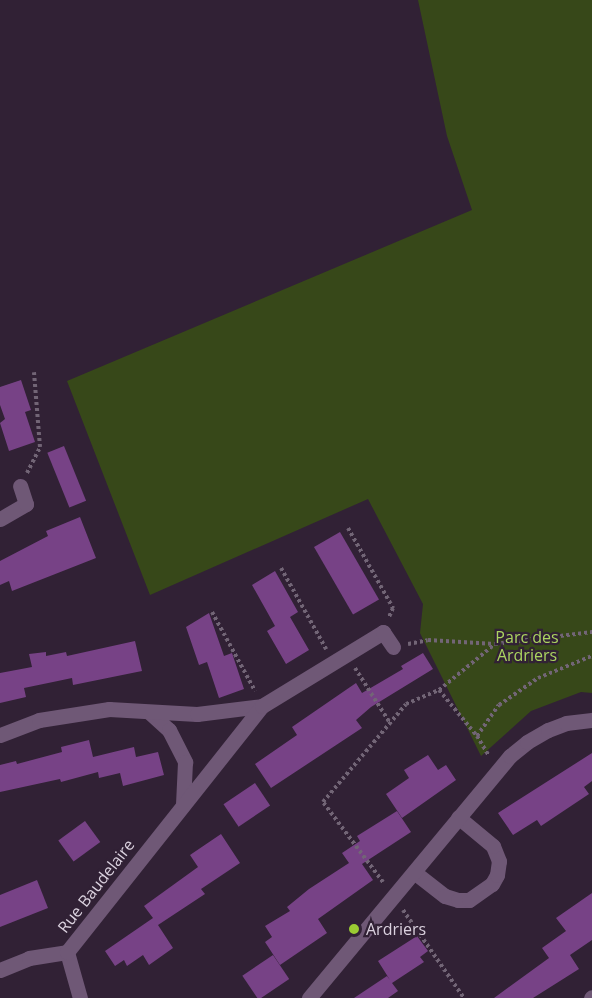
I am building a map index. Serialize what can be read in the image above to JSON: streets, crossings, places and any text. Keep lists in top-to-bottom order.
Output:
{
  "streets": {
    "street": ["Rue Baudelaire"]
  },
  "parks": ["Parc des Ardriers"],
  "places": ["Ardriers"]
}
